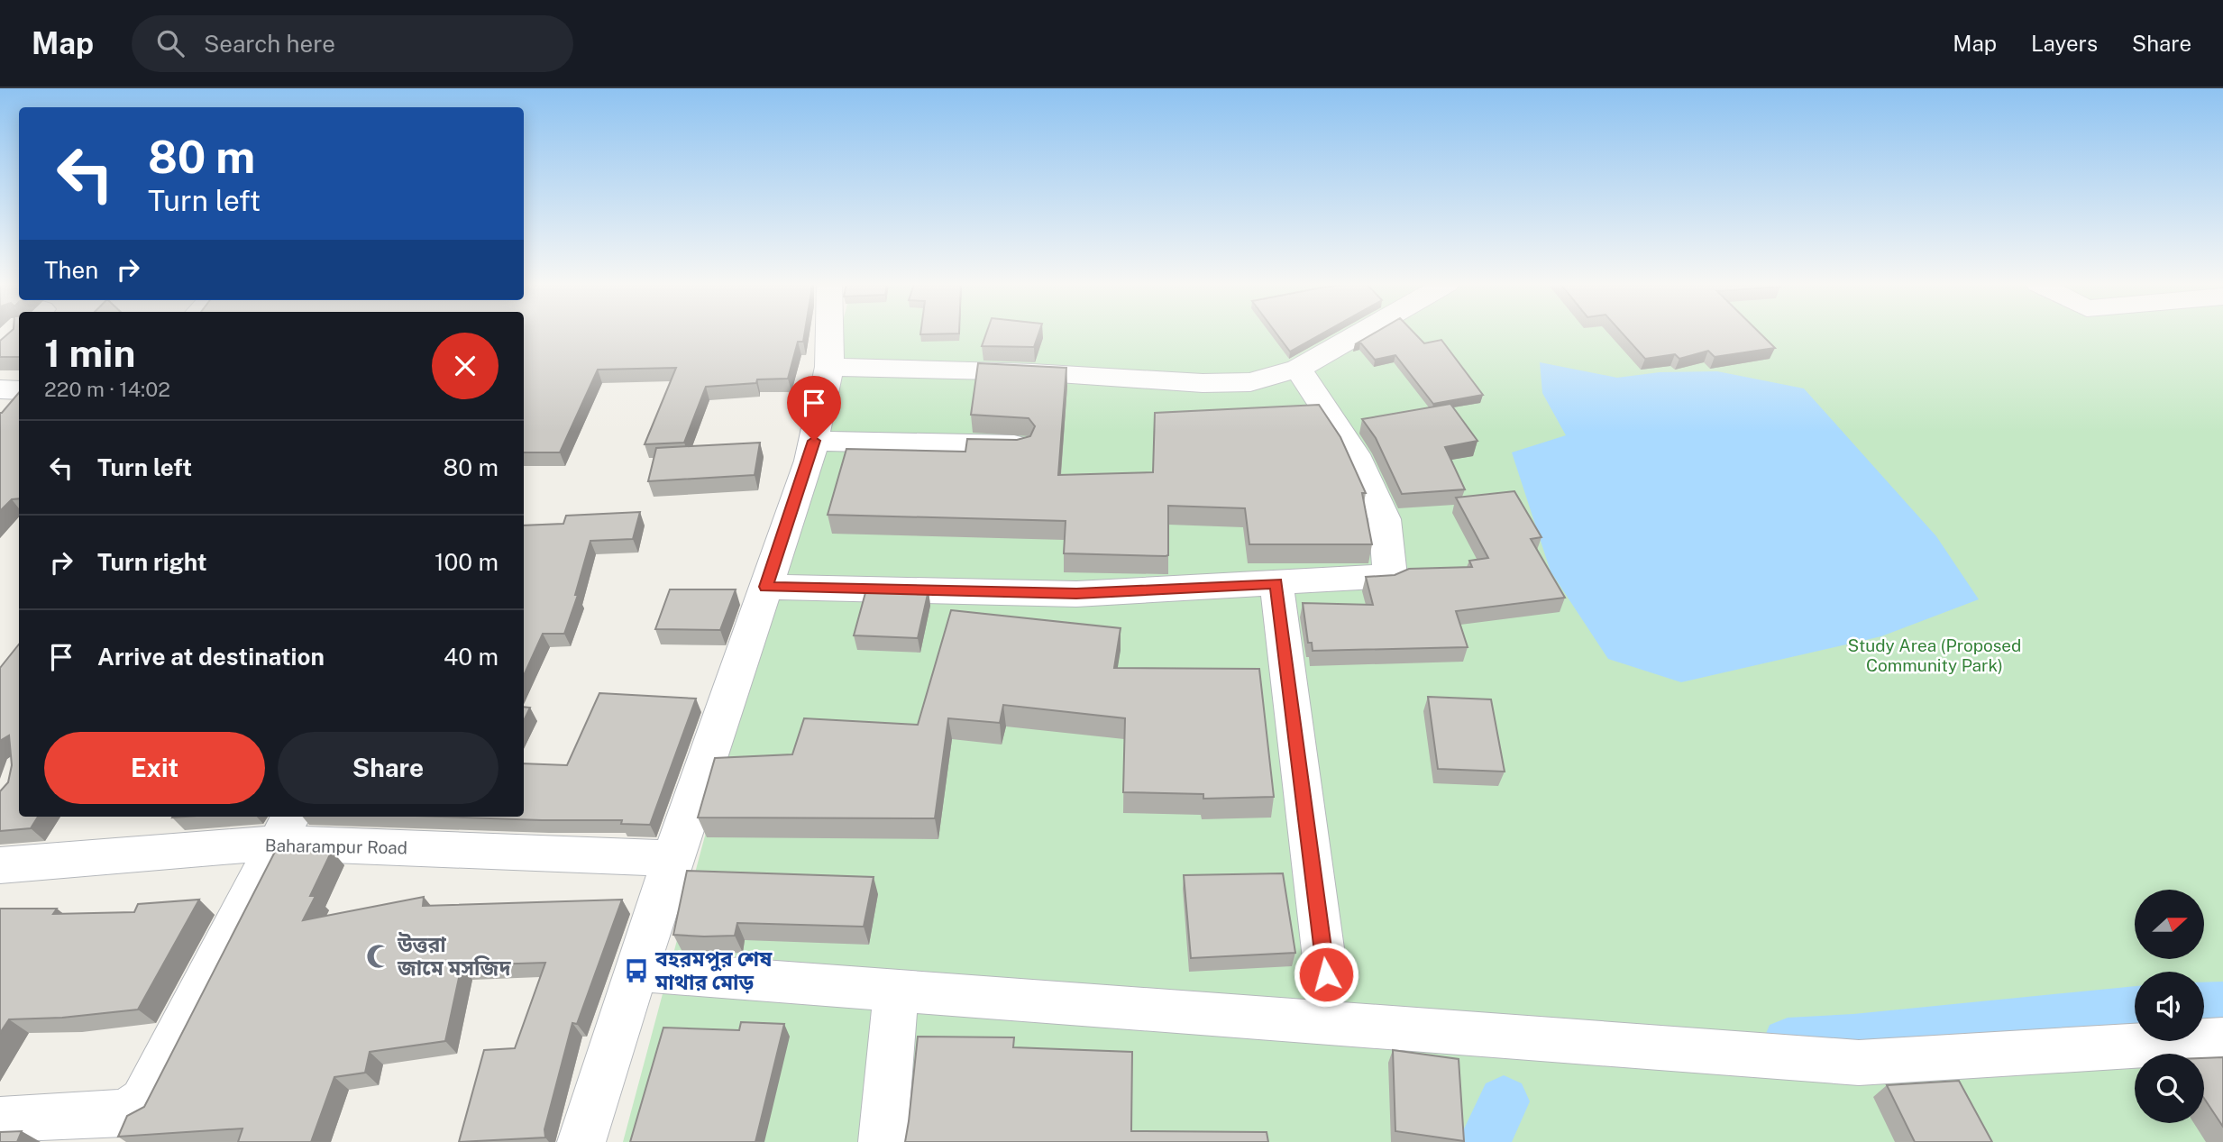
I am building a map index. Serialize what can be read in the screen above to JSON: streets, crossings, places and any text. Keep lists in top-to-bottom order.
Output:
{
  "streets": {
    "street": ["Baharampur Road"]
  },
  "parks": ["Study Area (Proposed Community Park)"],
  "places": {
    "mosque": ["উত্তরা জামে মসজিদ"],
    "bus stop": ["বহরমপুর শেষ মাথার মোড়"]
  },
  "north": "right",
  "page": {
    "header": "Map",
    "search": "Search here",
    "nav": ["Map", "Layers", "Share"],
    "turn": ["80 m", "Turn left"],
    "then": "Then",
    "heading": ["1 min", "220 m · 14:02"],
    "list": [
      {
        "name": "Turn left",
        "value": "80 m"
      },
      {
        "name": "Turn right",
        "value": "100 m"
      },
      {
        "name": "Arrive at destination",
        "value": "40 m"
      }
    ],
    "buttons": ["Exit", "Share"]
  }
}
